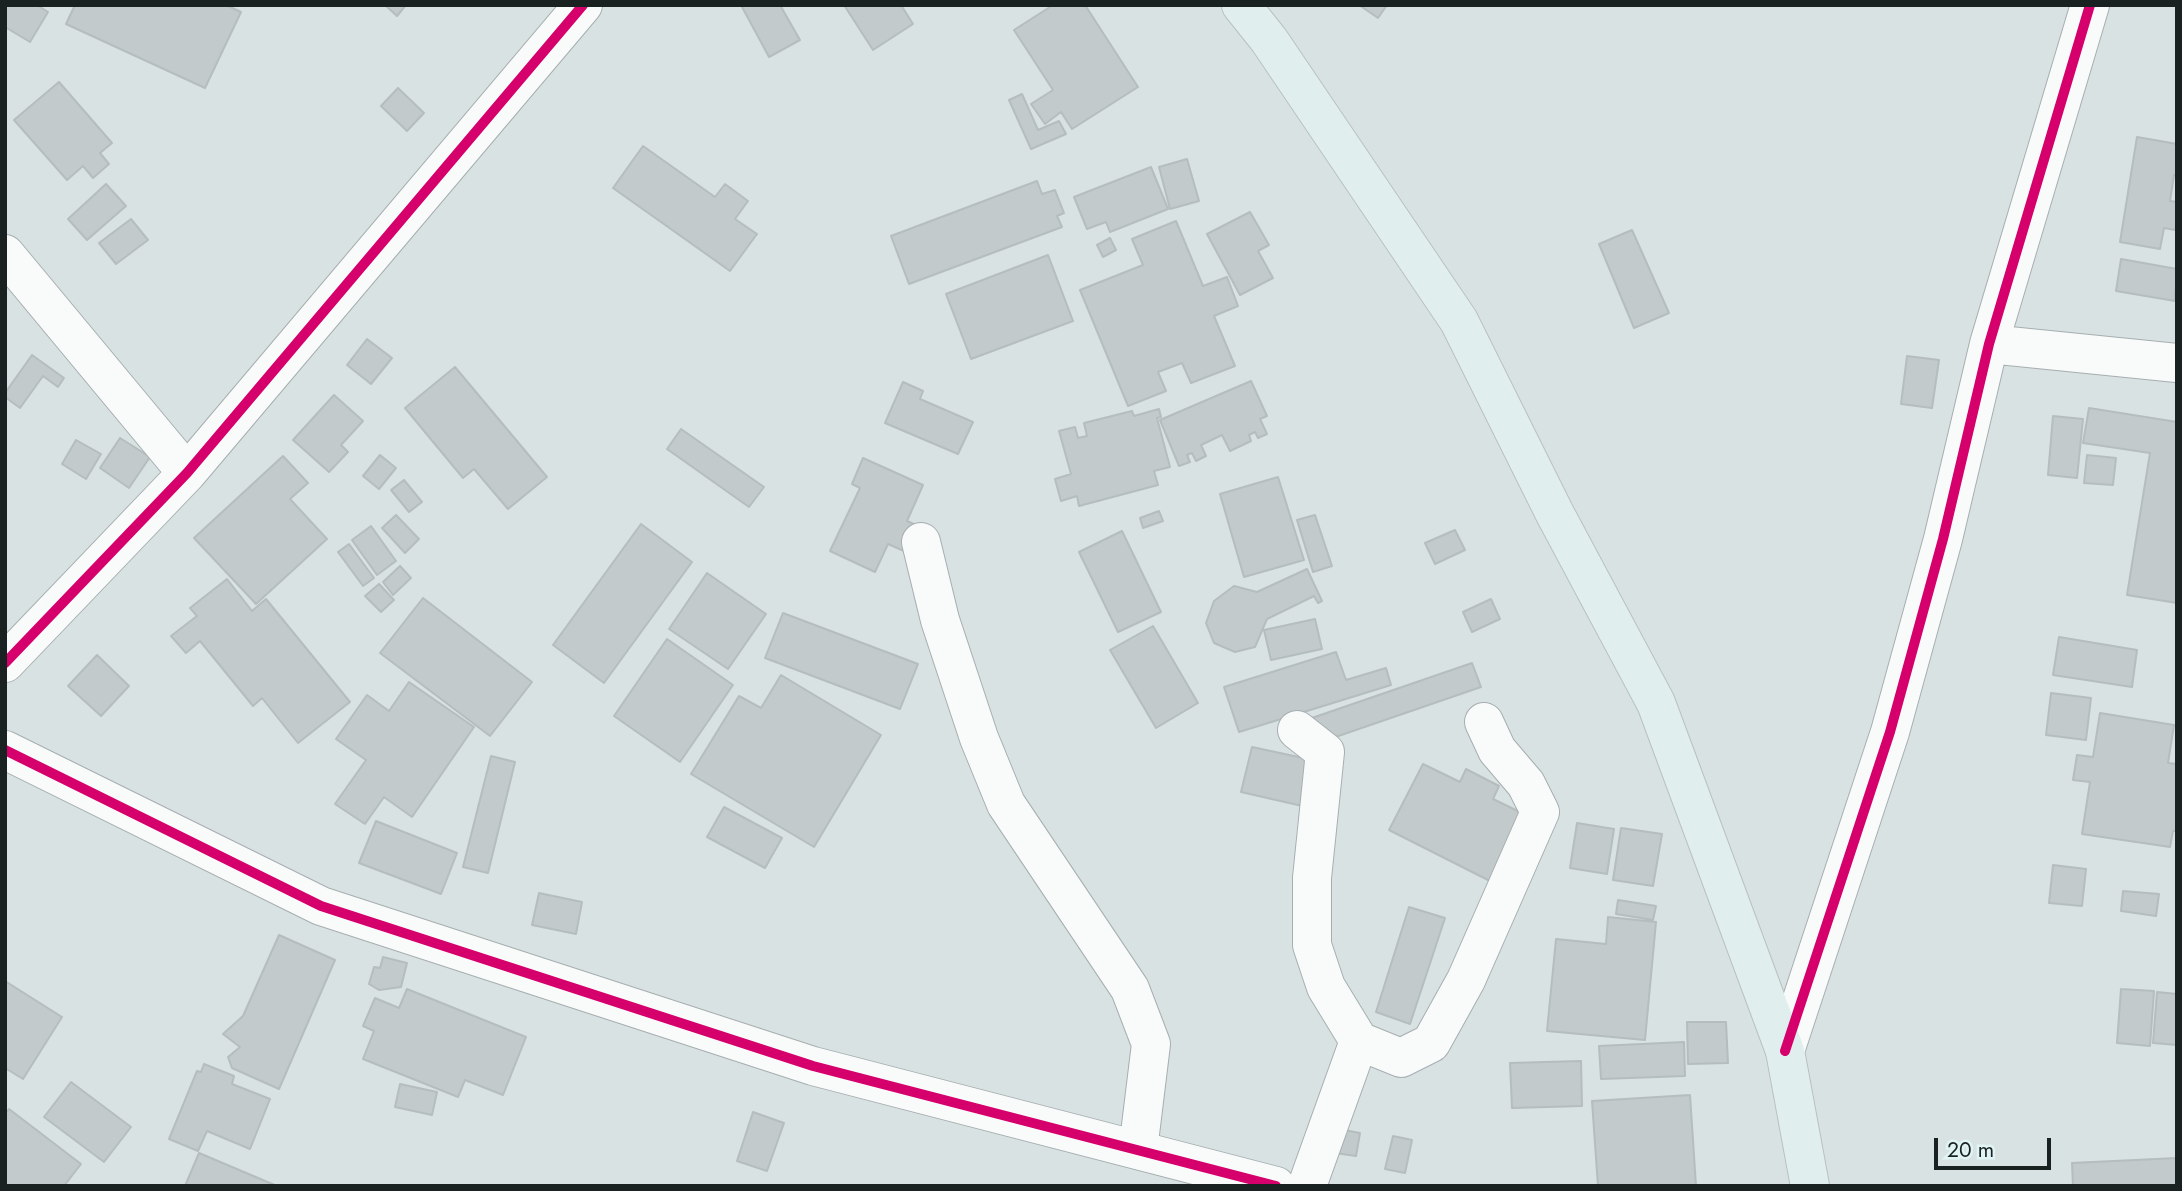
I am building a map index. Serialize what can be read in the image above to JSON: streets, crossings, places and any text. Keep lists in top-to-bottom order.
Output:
{
  "scale_bar": "20 m"
}
